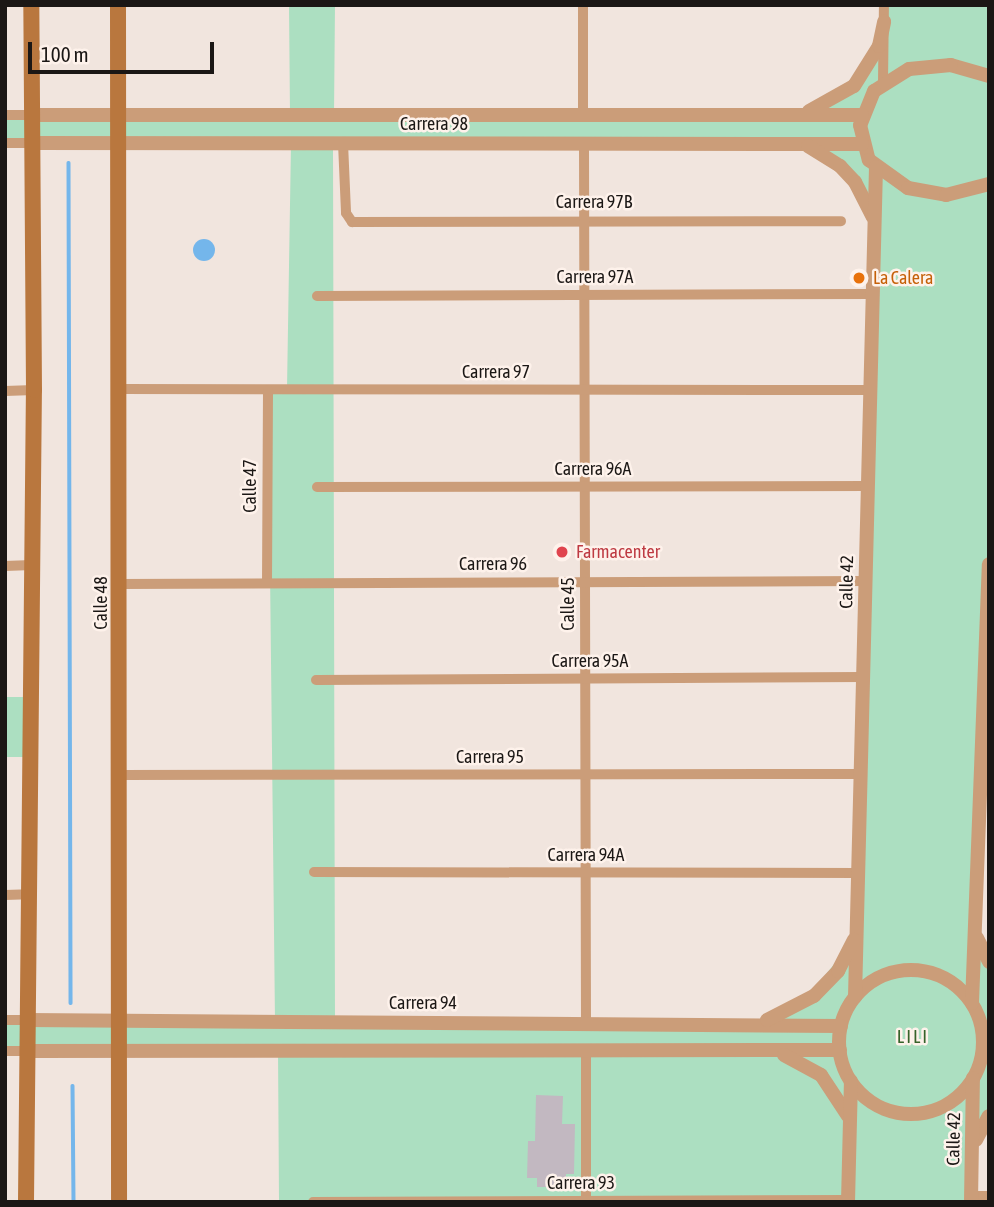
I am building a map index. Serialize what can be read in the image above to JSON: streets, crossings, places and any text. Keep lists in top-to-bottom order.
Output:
{
  "streets": {
    "main road": ["Calle 48"],
    "street": [
      "Carrera 98",
      "Carrera 97B",
      "Carrera 97A",
      "Carrera 97",
      "Carrera 96A",
      "Calle 47",
      "Carrera 96",
      "Calle 42",
      "Calle 45",
      "Carrera 95A",
      "Carrera 95",
      "Carrera 94A",
      "Carrera 94",
      "Carrera 93"
    ]
  },
  "crossings": [
    ["Carrera 98", "Carrera 97B"],
    ["Carrera 98", "Calle 48"],
    ["Carrera 98", "Calle 45"],
    ["Carrera 97B", "Calle 45"],
    ["Carrera 97A", "Calle 42"],
    ["Carrera 97A", "Calle 45"],
    ["Carrera 97", "Calle 47"],
    ["Carrera 97", "Calle 42"],
    ["Carrera 97", "Calle 48"],
    ["Carrera 97", "Calle 45"],
    ["Carrera 96A", "Calle 42"],
    ["Carrera 96A", "Calle 45"],
    ["Calle 47", "Carrera 96"],
    ["Carrera 96", "Calle 42"],
    ["Carrera 96", "Calle 48"],
    ["Carrera 96", "Calle 45"],
    ["Calle 42", "Carrera 95A"],
    ["Calle 42", "Carrera 95"],
    ["Calle 42", "Carrera 94A"],
    ["Calle 42", "Carrera 94"],
    ["Calle 48", "Carrera 95"],
    ["Calle 48", "Carrera 94"],
    ["Calle 45", "Carrera 95A"],
    ["Calle 45", "Carrera 95"],
    ["Calle 45", "Carrera 94A"],
    ["Calle 45", "Carrera 94"]
  ],
  "districts": ["LILI"],
  "places": ["La Calera", "Farmacenter"],
  "scale_bar": "100 m"
}
